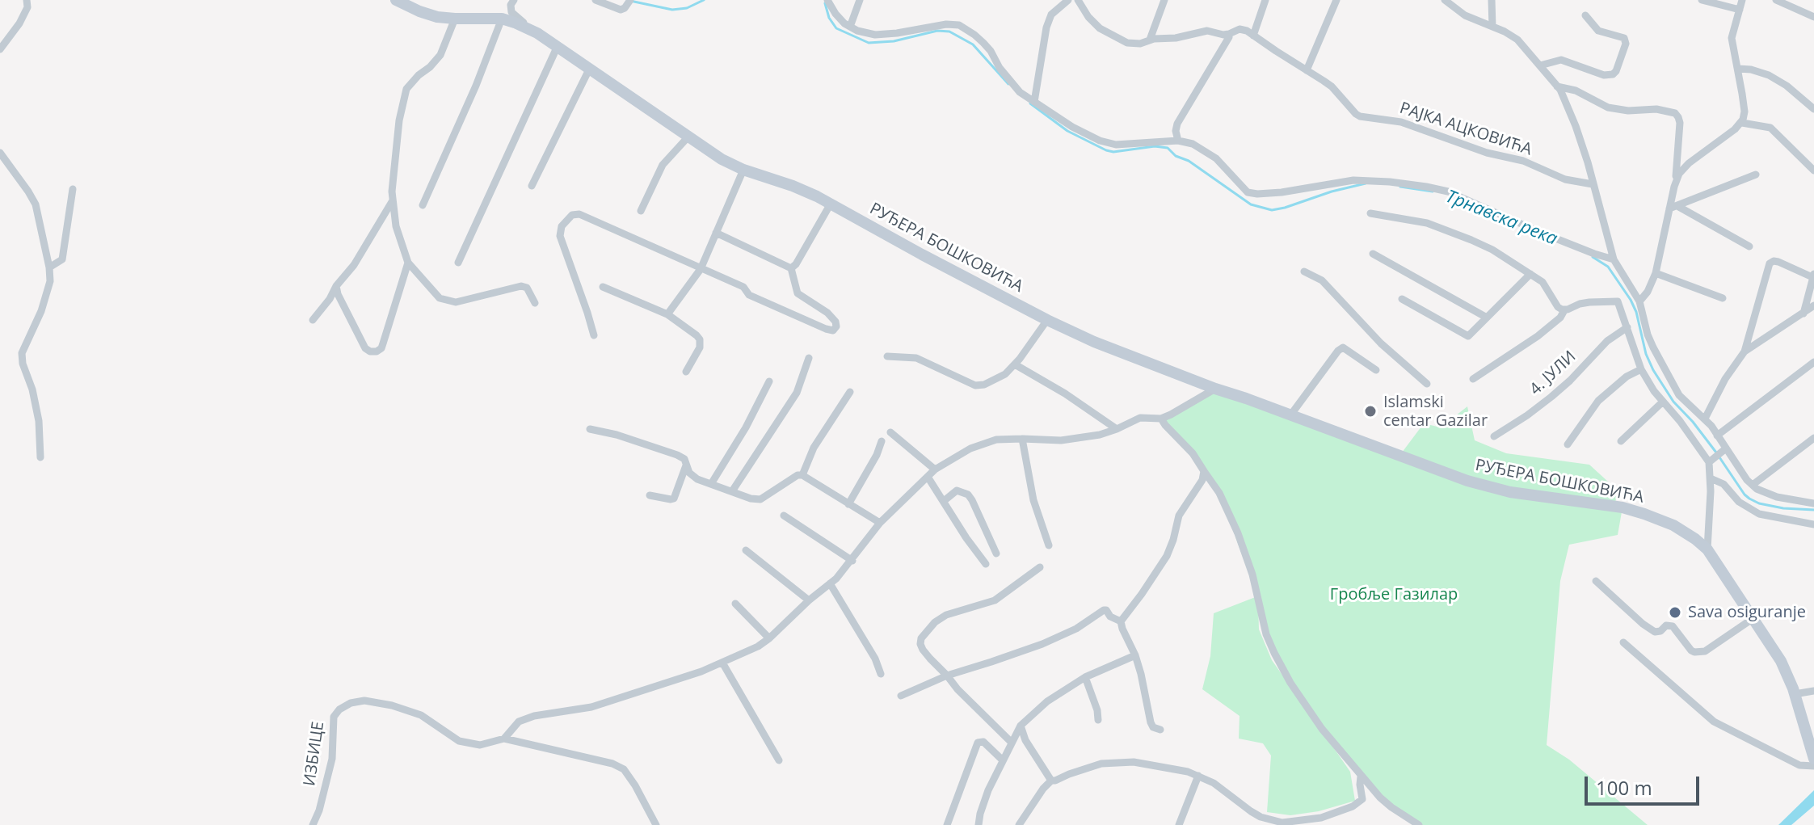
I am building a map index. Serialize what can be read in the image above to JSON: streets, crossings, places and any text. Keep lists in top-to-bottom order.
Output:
{
  "streets": {
    "main road": ["РУЂЕРА БОШКОВИЋА"],
    "street": ["РАЈКА АЦКОВИЋА", "4. ЈУЛИ", "ИЗБИЦЕ"]
  },
  "water": ["Трнавска река"],
  "parks": ["Гробље Газилар"],
  "places": ["Islamski centar Gazilar", "Sava osiguranje"],
  "scale_bar": "100 m"
}
